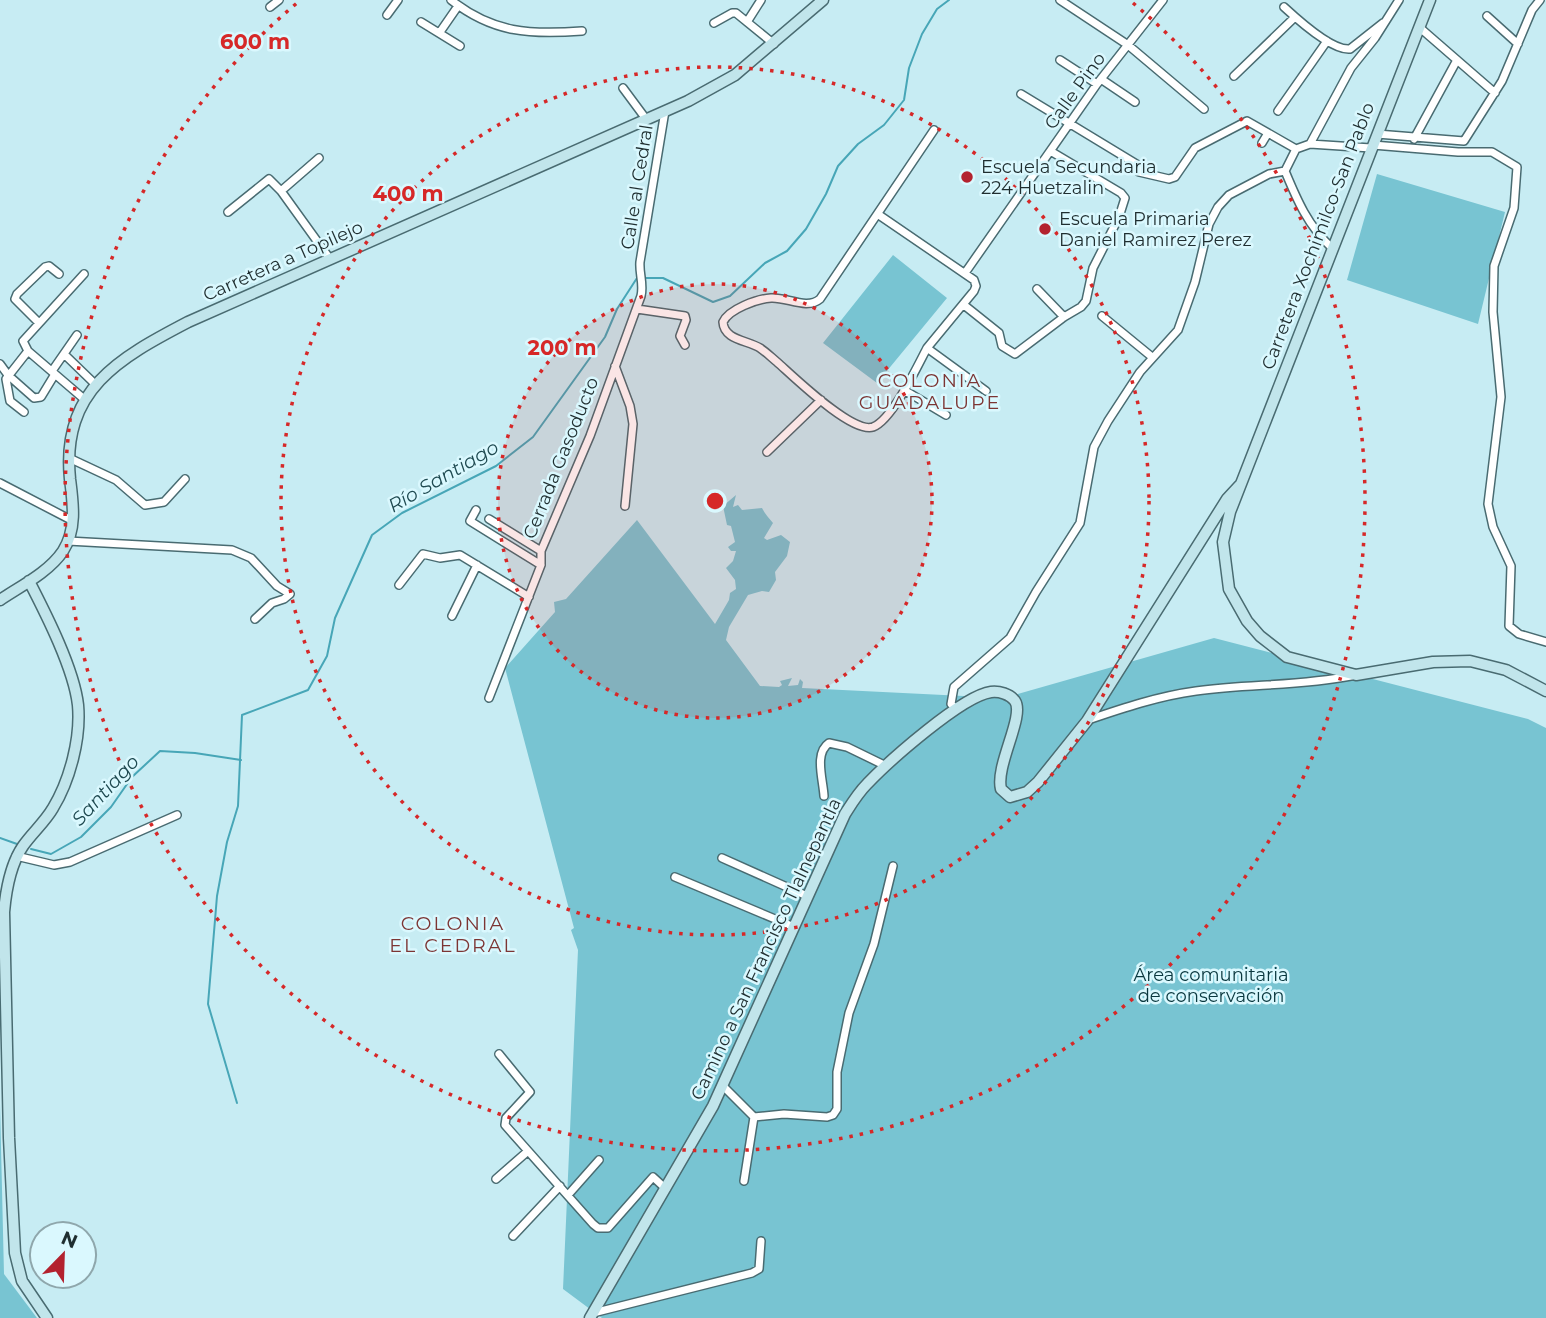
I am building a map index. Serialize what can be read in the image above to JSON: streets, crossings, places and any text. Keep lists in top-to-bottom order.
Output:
{
  "streets": {
    "street": [
      "Calle Pino",
      "Calle al Cedral",
      "Carretera Xochimilco-San Pablo",
      "Carretera a Topilejo",
      "Cerrada Gasoducto",
      "Camino a San Francisco Tlalnepantla"
    ]
  },
  "crossings": [
    ["Calle al Cedral", "Carretera a Topilejo"],
    ["Calle al Cedral", "Cerrada Gasoducto"],
    ["Carretera Xochimilco-San Pablo", "Camino a San Francisco Tlalnepantla"]
  ],
  "districts": ["COLONIA GUADALUPE", "COLONIA EL CEDRAL"],
  "water": ["Río Santiago", "Santiago"],
  "parks": ["Área comunitaria de conservación"],
  "places": ["Escuela Secundaria 224 Huetzalin", "Escuela Primaria Daniel Ramirez Perez"],
  "north": "top right",
  "rings": ["600 m", "400 m", "200 m"]
}
